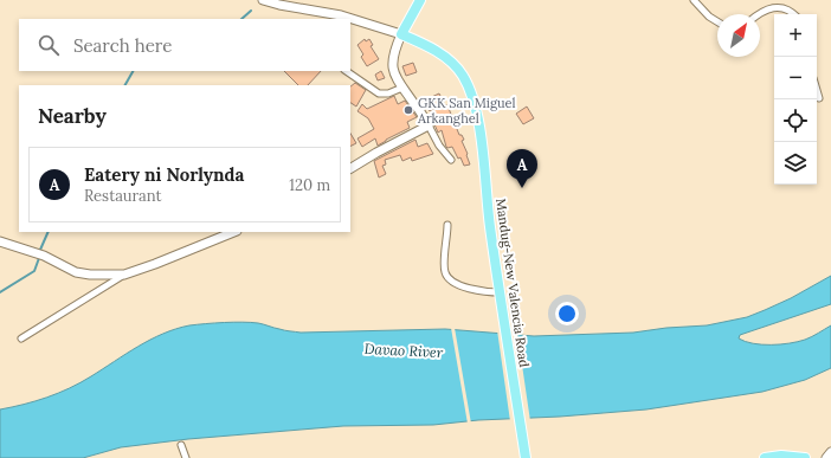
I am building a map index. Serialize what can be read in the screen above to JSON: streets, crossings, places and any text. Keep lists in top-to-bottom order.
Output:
{
  "streets": {
    "main road": ["Mandug-New Valencia Road"]
  },
  "water": ["Davao River"],
  "places": ["GKK San Miguel Arkanghel"],
  "north": "top right",
  "page": {
    "map_buttons": ["+", "−"],
    "search": "Search here",
    "heading": "Nearby",
    "list": [
      {
        "mark": "A",
        "name": "Eatery ni Norlynda",
        "note": "Restaurant",
        "value": "120 m"
      }
    ],
    "pins": "A"
  }
}
